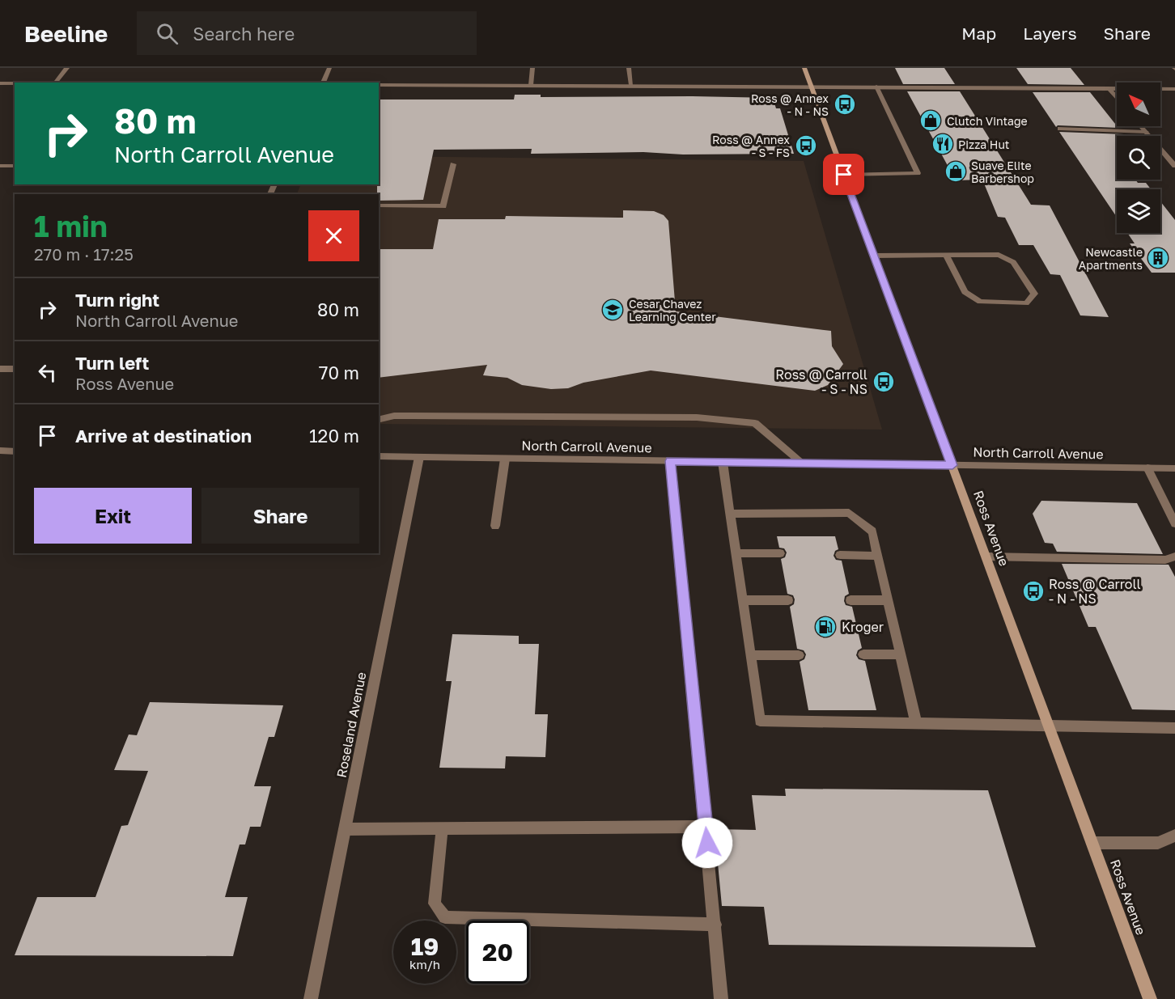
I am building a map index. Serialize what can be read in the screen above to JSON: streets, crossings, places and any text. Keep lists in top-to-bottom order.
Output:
{
  "streets": {
    "main road": ["Ross Avenue"],
    "street": ["North Carroll Avenue", "Roseland Avenue"]
  },
  "crossings": [
    ["North Carroll Avenue", "Ross Avenue"],
    ["North Carroll Avenue", "Roseland Avenue"]
  ],
  "places": {
    "bus stop": [
      "Ross @ Annex - N - NS",
      "Ross @ Annex - S - FS",
      "Ross @ Carroll - S - NS",
      "Ross @ Carroll - N - NS"
    ],
    "shop": ["Clutch Vintage", "Suave Elite Barbershop"],
    "restaurant": ["Pizza Hut"],
    "building": ["Newcastle Apartments"],
    "school or university": ["Cesar Chavez Learning Center"],
    "fuel station": ["Kroger"]
  },
  "north": "top left",
  "page": {
    "header": "Beeline",
    "search": "Search here",
    "nav": ["Map", "Layers", "Share"],
    "turn": ["80 m", "North Carroll Avenue"],
    "heading": ["1 min", "270 m · 17:25"],
    "list": [
      {
        "name": "Turn right",
        "note": "North Carroll Avenue",
        "value": "80 m"
      },
      {
        "name": "Turn left",
        "note": "Ross Avenue",
        "value": "70 m"
      },
      {
        "name": "Arrive at destination",
        "value": "120 m"
      }
    ],
    "buttons": ["Exit", "Share"],
    "speed": "19 km/h",
    "limit": "20"
  }
}
